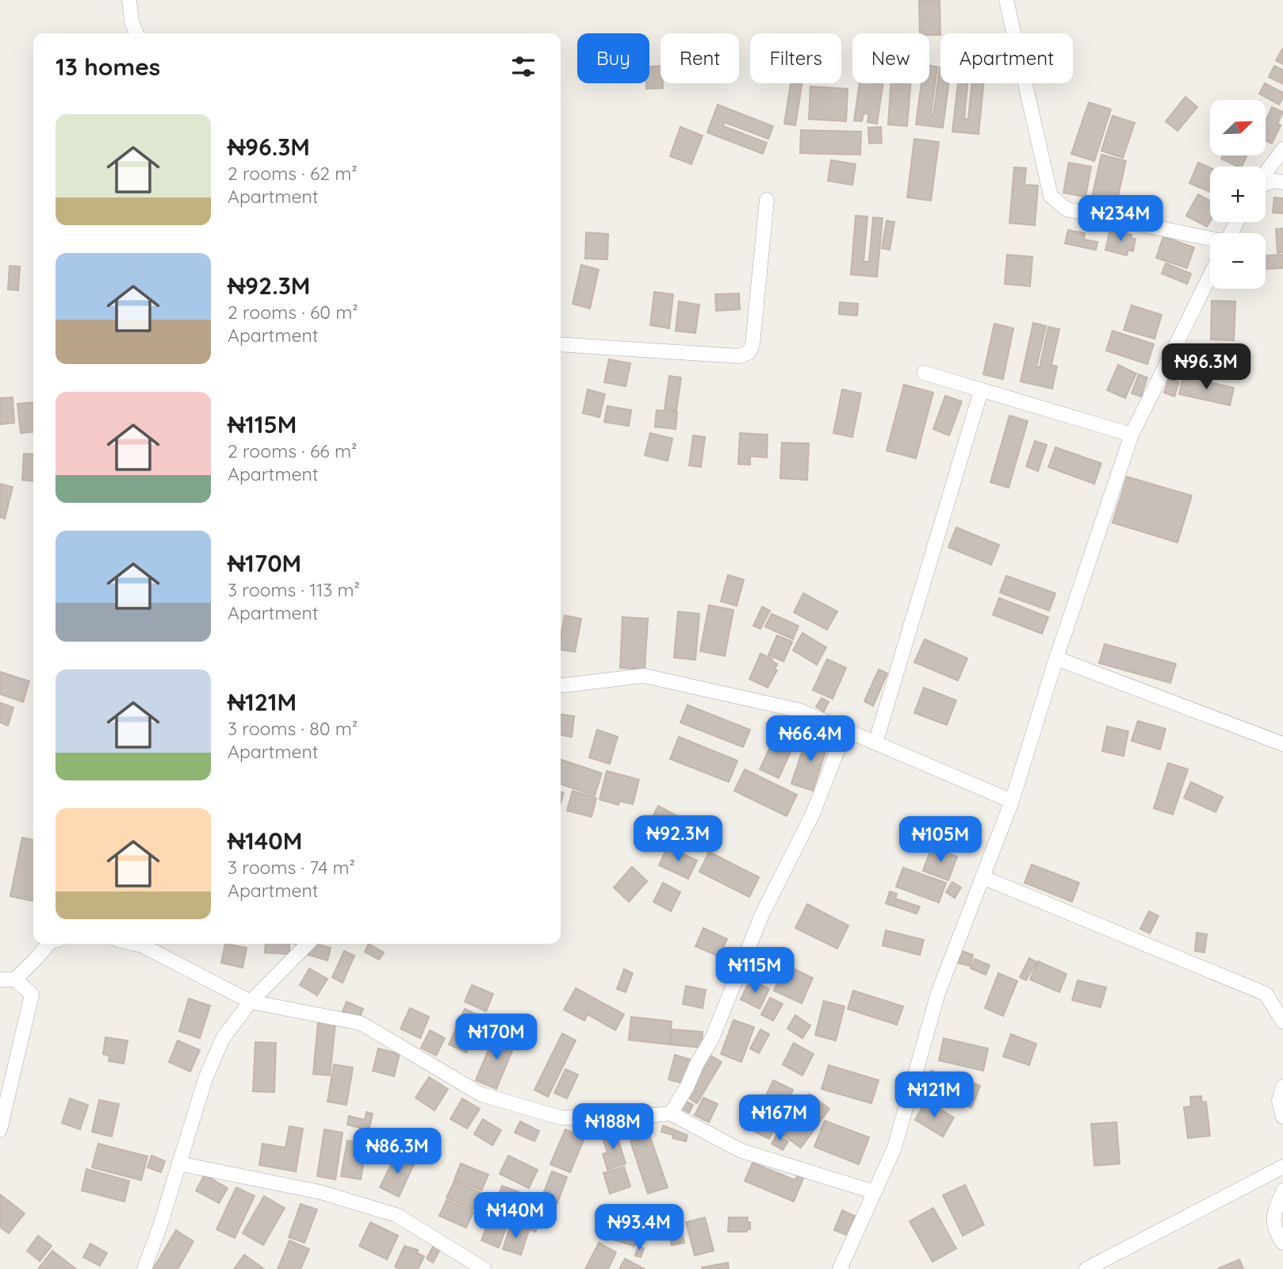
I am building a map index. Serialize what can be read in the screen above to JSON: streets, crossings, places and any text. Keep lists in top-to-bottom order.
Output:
{
  "north": "top right",
  "page": {
    "chip": [
      "Buy",
      "Rent",
      "Filters",
      "New",
      "Apartment"
    ],
    "heading": "13 homes",
    "map_buttons": ["+", "−"],
    "list": [
      {
        "name": "₦96.3M",
        "note": "2 rooms · 62 m² · Apartment"
      },
      {
        "name": "₦92.3M",
        "note": "2 rooms · 60 m² · Apartment"
      },
      {
        "name": "₦115M",
        "note": "2 rooms · 66 m² · Apartment"
      },
      {
        "name": "₦170M",
        "note": "3 rooms · 113 m² · Apartment"
      },
      {
        "name": "₦121M",
        "note": "3 rooms · 80 m² · Apartment"
      },
      {
        "name": "₦140M",
        "note": "3 rooms · 74 m² · Apartment"
      }
    ],
    "price": [
      "₦234M",
      "₦96.3M",
      "₦66.4M",
      "₦92.3M",
      "₦105M",
      "₦115M",
      "₦170M",
      "₦121M",
      "₦167M",
      "₦188M",
      "₦86.3M",
      "₦140M",
      "₦93.4M"
    ]
  }
}
